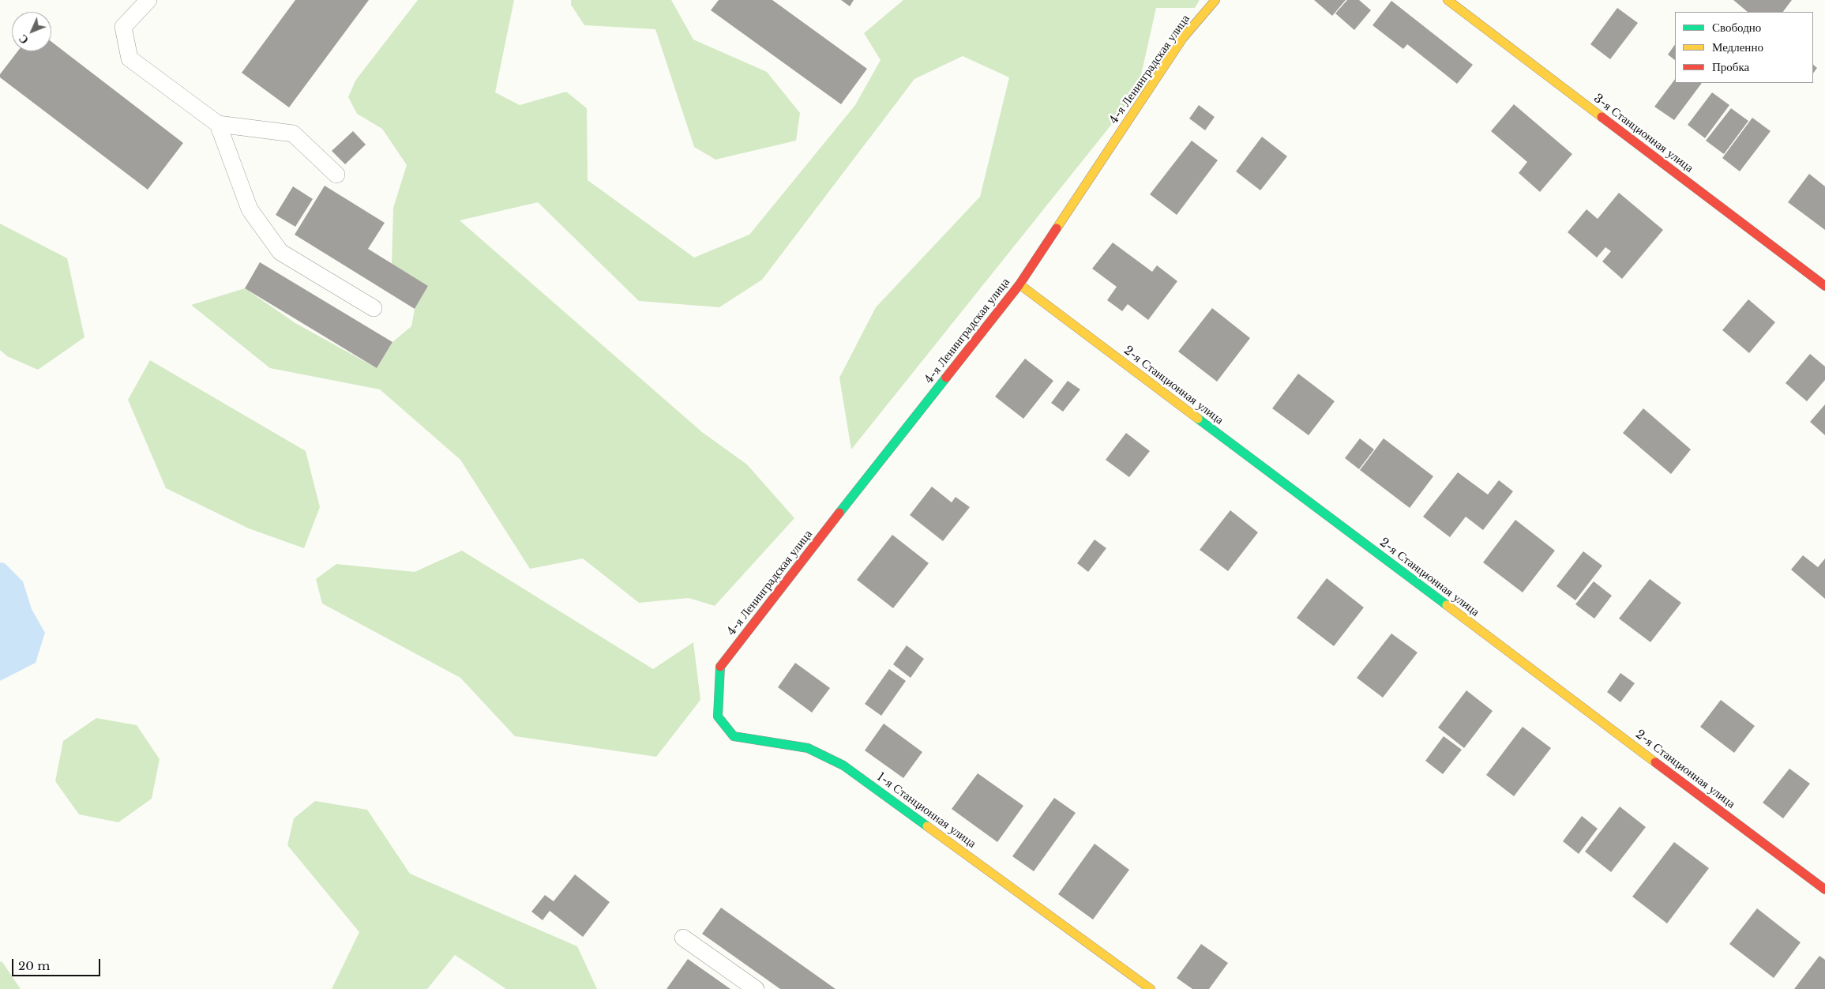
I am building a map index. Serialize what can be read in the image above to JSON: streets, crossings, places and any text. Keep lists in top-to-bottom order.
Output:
{
  "streets": {
    "street": [
      "4-я Ленинградская улица",
      "3-я Станционная улица",
      "2-я Станционная улица",
      "1-я Станционная улица"
    ]
  },
  "crossings": [
    ["4-я Ленинградская улица", "2-я Станционная улица"],
    ["4-я Ленинградская улица", "1-я Станционная улица"]
  ],
  "legend": ["Свободно", "Медленно", "Пробка"],
  "scale_bar": "20 m",
  "north": "bottom left"
}
